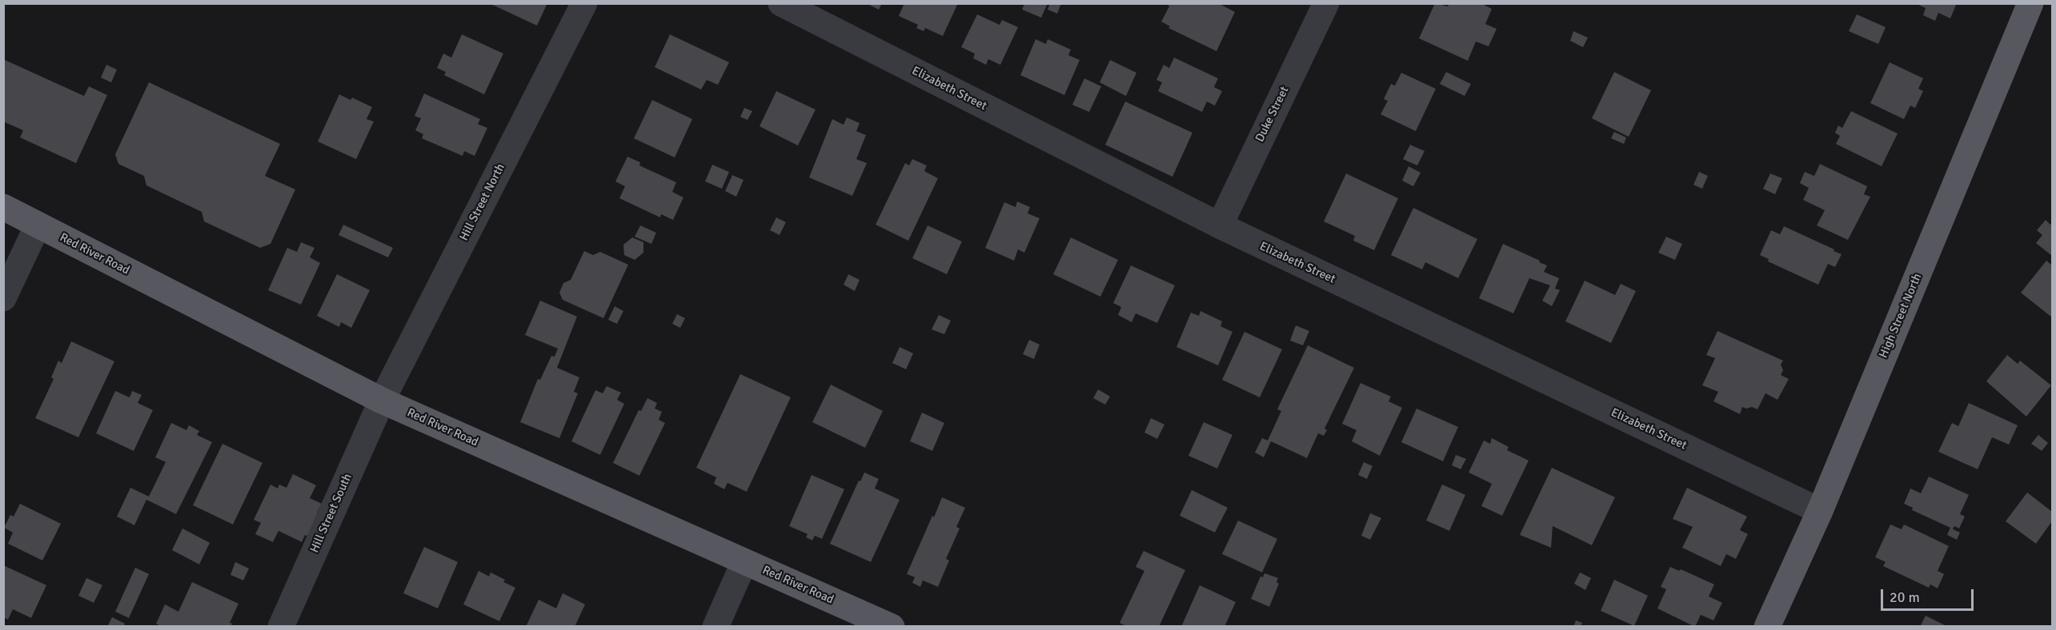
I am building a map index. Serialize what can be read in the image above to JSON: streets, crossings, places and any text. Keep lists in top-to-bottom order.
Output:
{
  "streets": {
    "main road": ["Red River Road", "High Street North"],
    "street": [
      "Elizabeth Street",
      "Duke Street",
      "Hill Street North",
      "Hill Street South"
    ]
  },
  "crossings": [
    ["Elizabeth Street", "Duke Street"],
    ["Elizabeth Street", "High Street North"],
    ["Hill Street North", "Red River Road"],
    ["Hill Street North", "Hill Street South"],
    ["Red River Road", "Hill Street South"]
  ],
  "scale_bar": "20 m"
}
